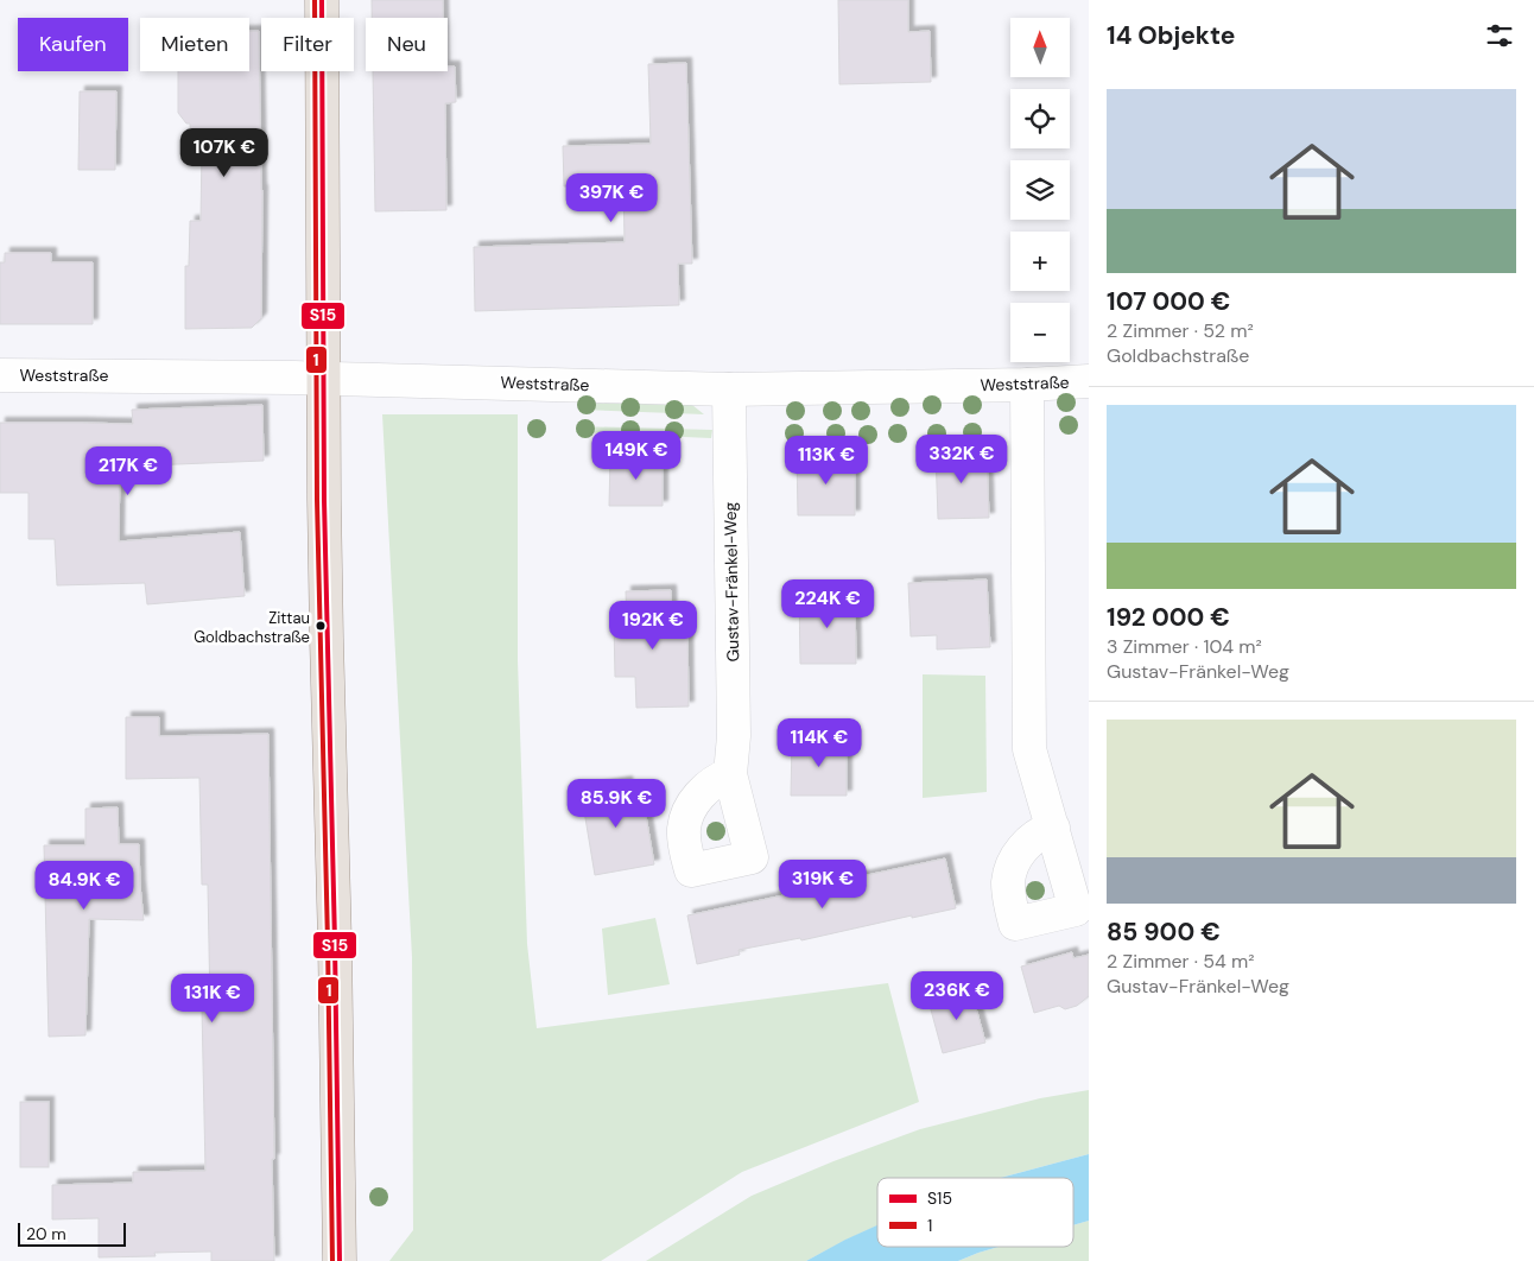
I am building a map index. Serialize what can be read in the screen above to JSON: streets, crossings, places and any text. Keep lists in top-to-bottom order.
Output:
{
  "streets": {
    "street": ["Weststraße", "Gustav-Fränkel-Weg"]
  },
  "crossings": [
    ["Weststraße", "Gustav-Fränkel-Weg"]
  ],
  "places": ["Zittau Goldbachstraße"],
  "lines": ["transit line S15", "transit line 1"],
  "legend": ["S15", "1"],
  "scale_bar": "20 m",
  "north": "top",
  "page": {
    "heading": "14 Objekte",
    "map_buttons": ["+", "−"],
    "chip": [
      "Kaufen",
      "Mieten",
      "Filter",
      "Neu"
    ],
    "list": [
      {
        "name": "107 000 €",
        "note": "2 Zimmer · 52 m² · Goldbachstraße"
      },
      {
        "name": "192 000 €",
        "note": "3 Zimmer · 104 m² · Gustav-Fränkel-Weg"
      },
      {
        "name": "85 900 €",
        "note": "2 Zimmer · 54 m² · Gustav-Fränkel-Weg"
      }
    ],
    "price": [
      "107K €",
      "397K €",
      "149K €",
      "332K €",
      "113K €",
      "217K €",
      "224K €",
      "192K €",
      "114K €",
      "85.9K €",
      "319K €",
      "84.9K €",
      "236K €",
      "131K €"
    ],
    "scale": "20 m"
  }
}
